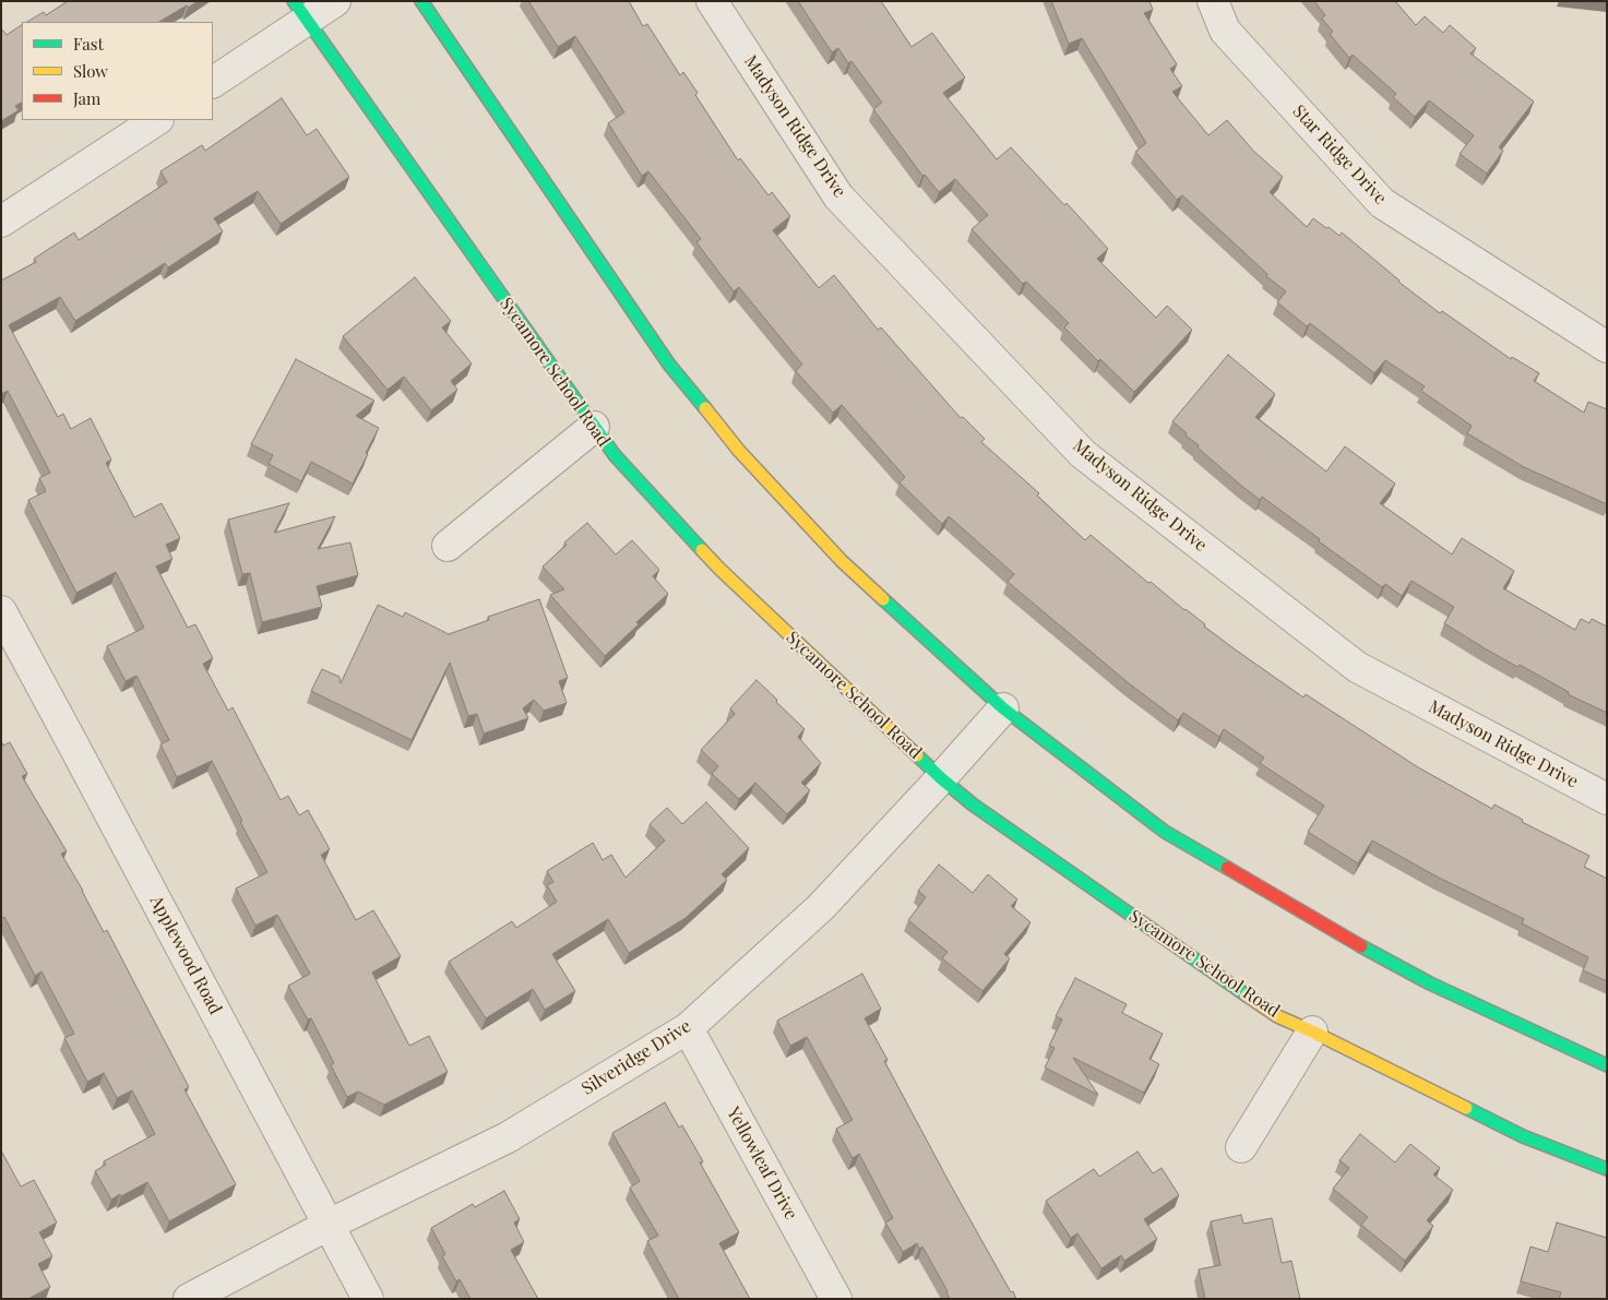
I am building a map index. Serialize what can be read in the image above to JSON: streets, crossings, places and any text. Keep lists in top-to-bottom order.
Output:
{
  "streets": {
    "main road": ["Sycamore School Road"],
    "street": [
      "Madyson Ridge Drive",
      "Star Ridge Drive",
      "Applewood Road",
      "Silveridge Drive",
      "Yellowleaf Drive"
    ]
  },
  "crossings": [
    ["Sycamore School Road", "Silveridge Drive"],
    ["Applewood Road", "Silveridge Drive"],
    ["Silveridge Drive", "Yellowleaf Drive"]
  ],
  "legend": ["Fast", "Slow", "Jam"]
}
